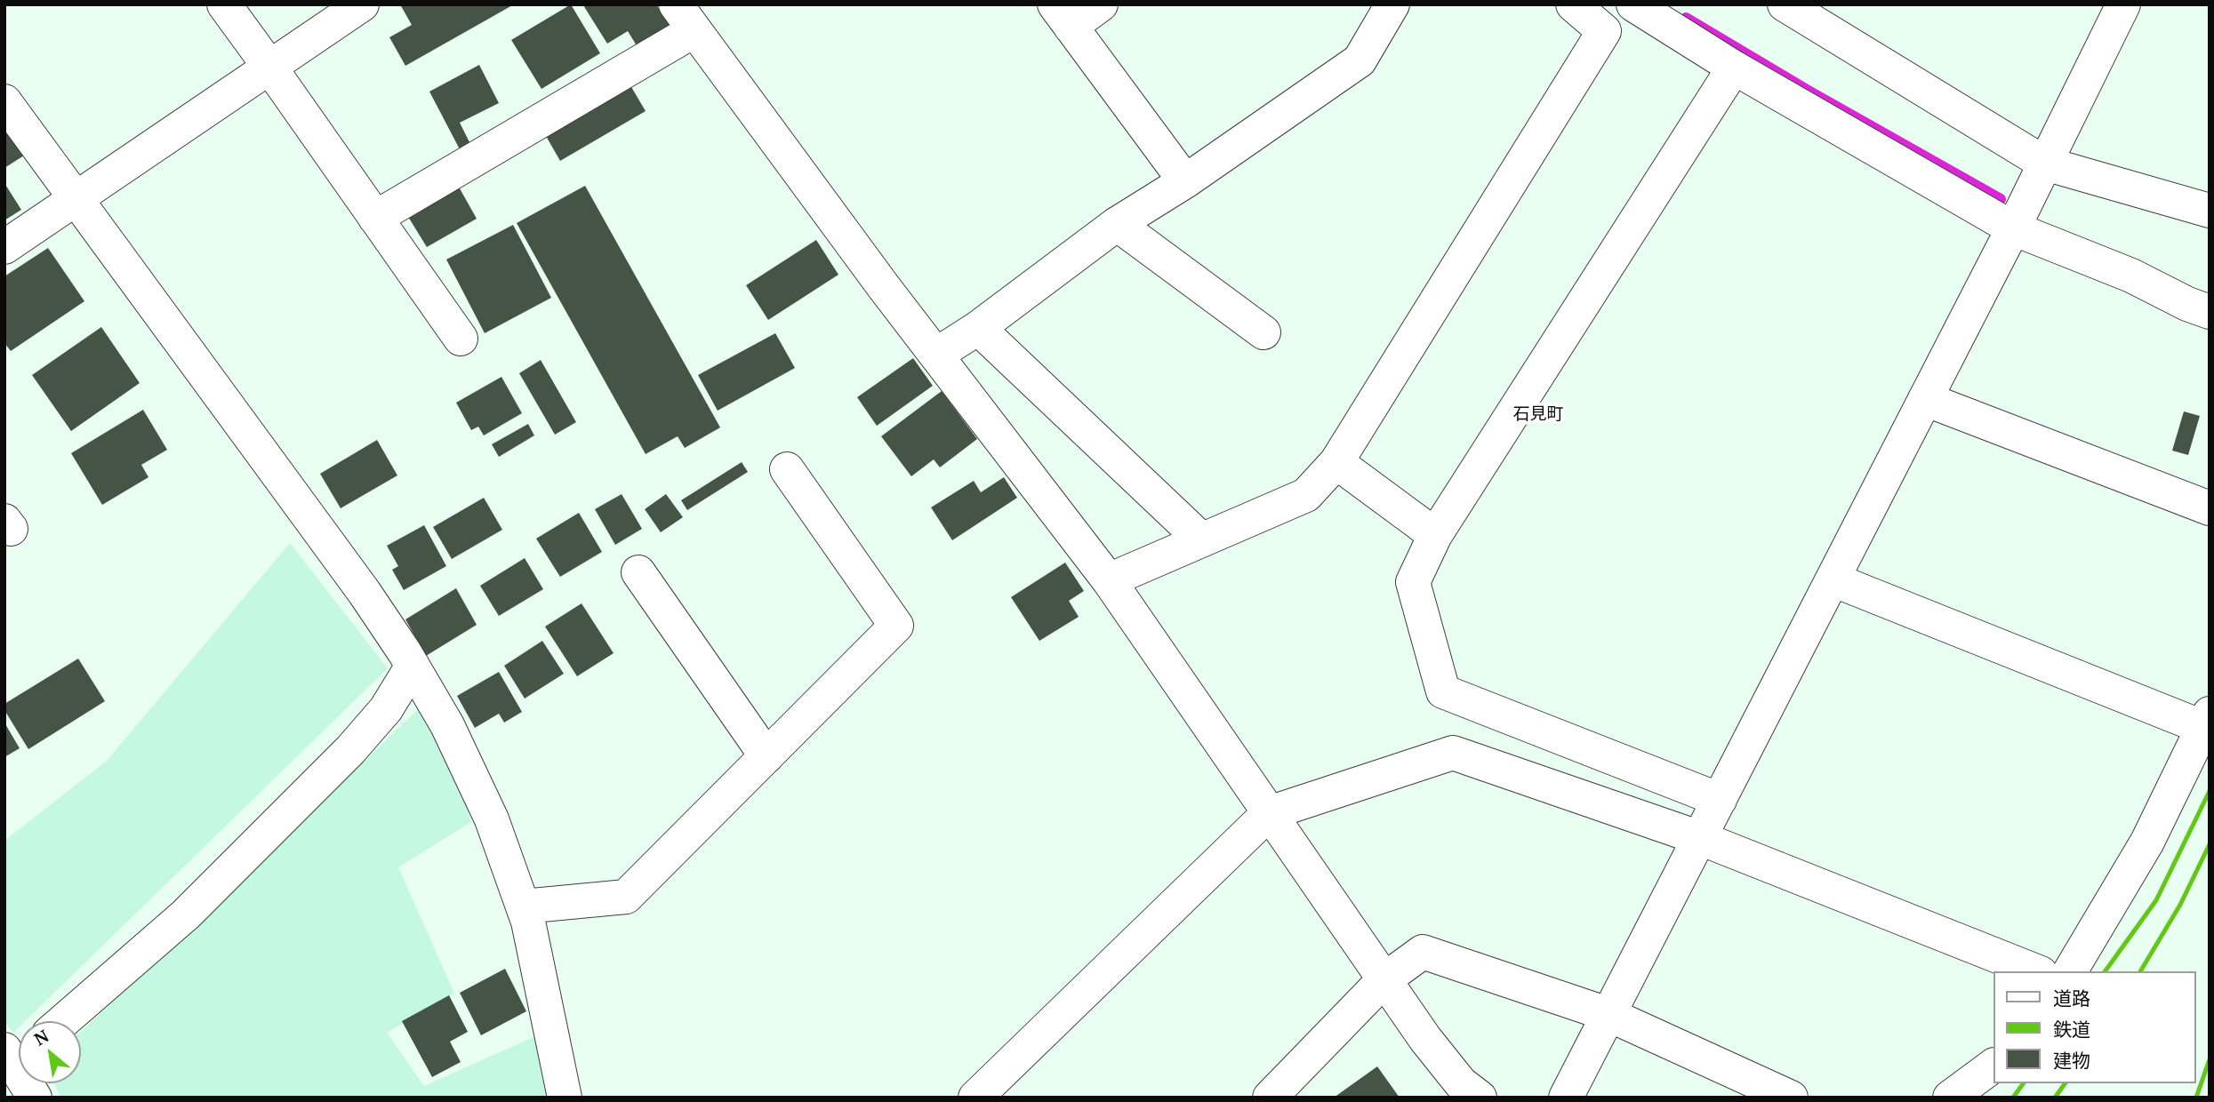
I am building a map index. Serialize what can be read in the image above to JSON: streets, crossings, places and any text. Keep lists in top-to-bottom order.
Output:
{
  "districts": ["石見町"],
  "legend": ["道路", "鉄道", "建物"],
  "north": "top left"
}
